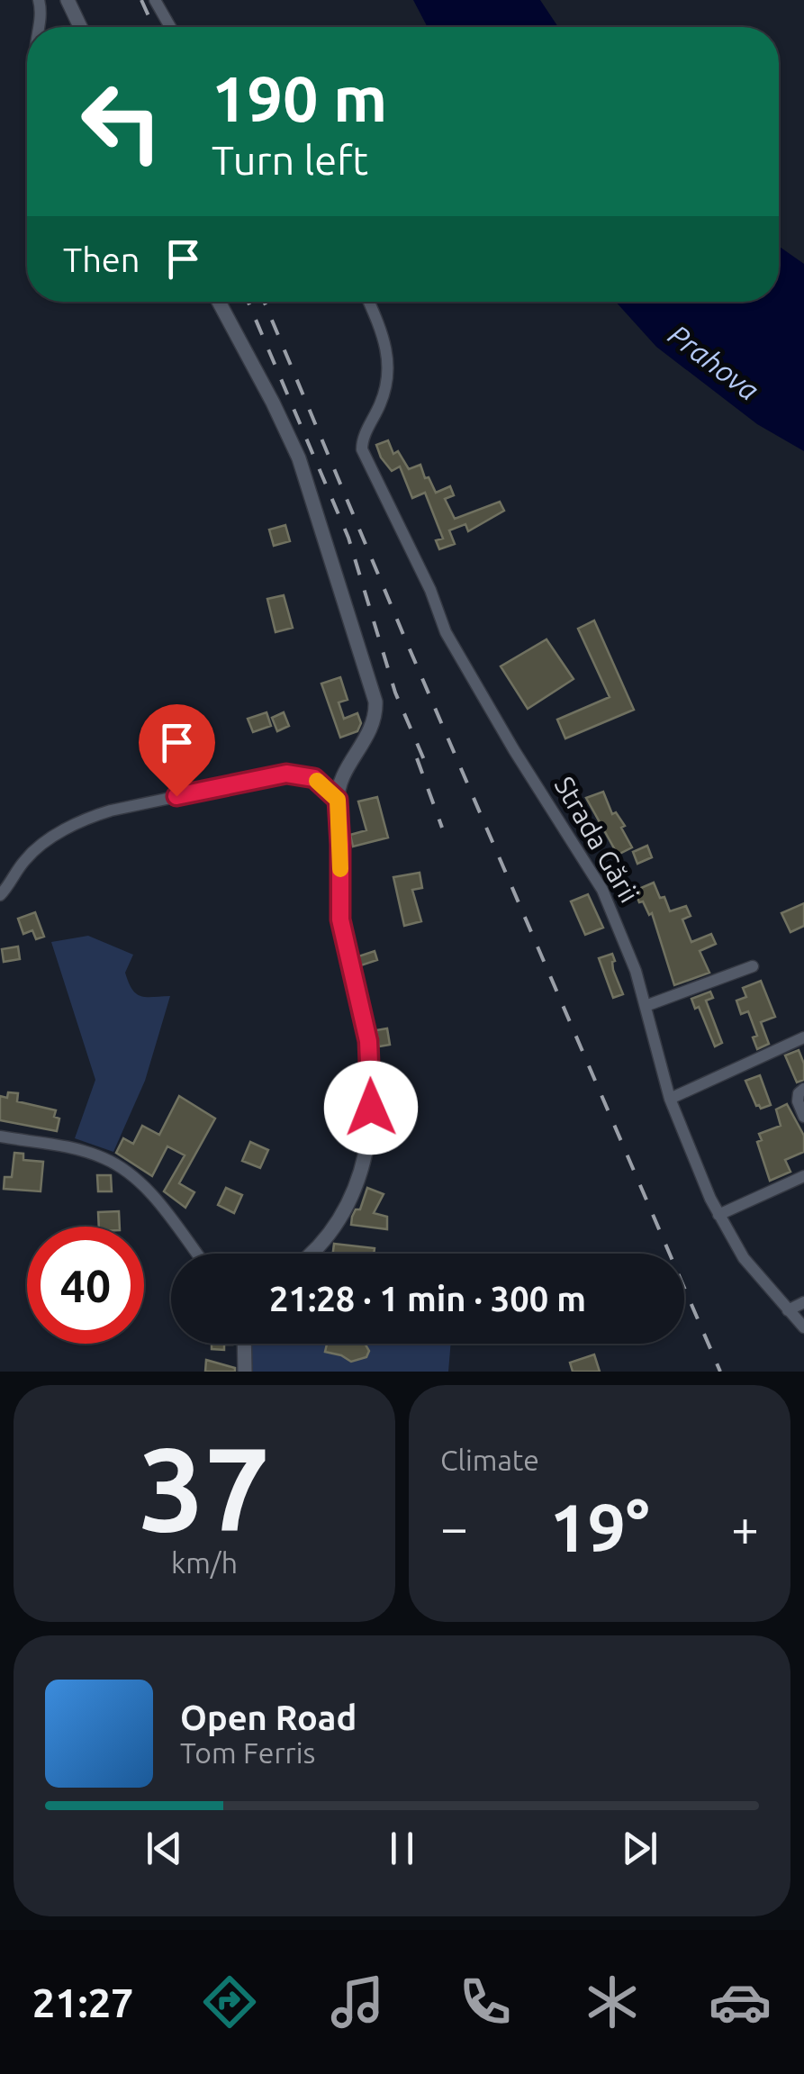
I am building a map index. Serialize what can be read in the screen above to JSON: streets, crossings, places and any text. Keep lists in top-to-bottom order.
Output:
{
  "streets": {
    "street": ["Strada Gării"]
  },
  "water": ["Prahova"],
  "page": {
    "turn": ["190 m", "Turn left"],
    "then": "Then",
    "limit": "40",
    "trip": "21:28 · 1 min · 300 m",
    "tile": [
      ["37", "km/h"],
      "Climate"
    ],
    "heat": ["−", "19°", "+"],
    "song": ["Open Road", "Tom Ferris"],
    "tabs": "21:27"
  }
}
